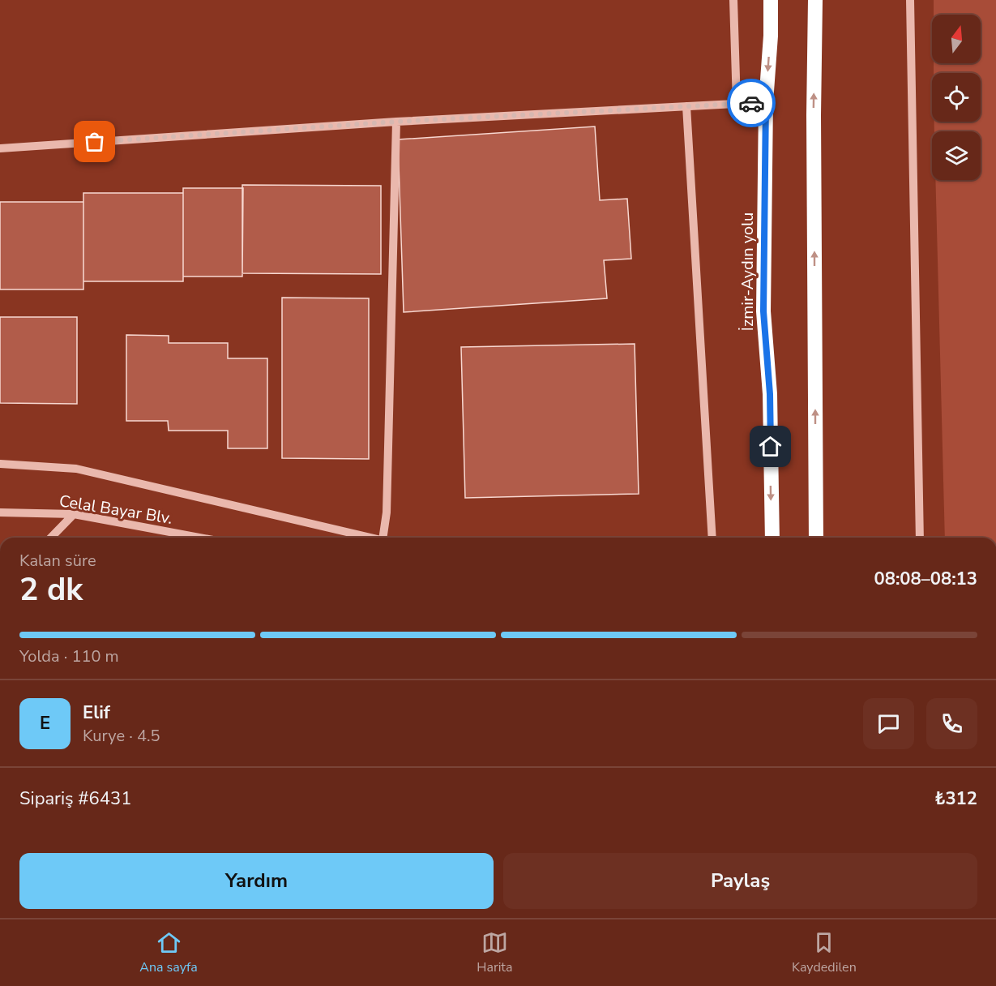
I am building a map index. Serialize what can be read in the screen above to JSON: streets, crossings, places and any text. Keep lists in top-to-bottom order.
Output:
{
  "streets": {
    "highway": ["İzmir-Aydın yolu"],
    "street": ["Celal Bayar Blv."]
  },
  "north": "top",
  "page": {
    "heading": ["2 dk", "Kalan süre", "08:08–08:13"],
    "panel": [
      "Elif",
      "Kurye · 4.5",
      "Sipariş #6431",
      "₺312"
    ],
    "bar": "Yolda · 110 m",
    "round": "E",
    "buttons": ["Yardım", "Paylaş"],
    "tabs": ["Ana sayfa", "Harita", "Kaydedilen"]
  }
}
